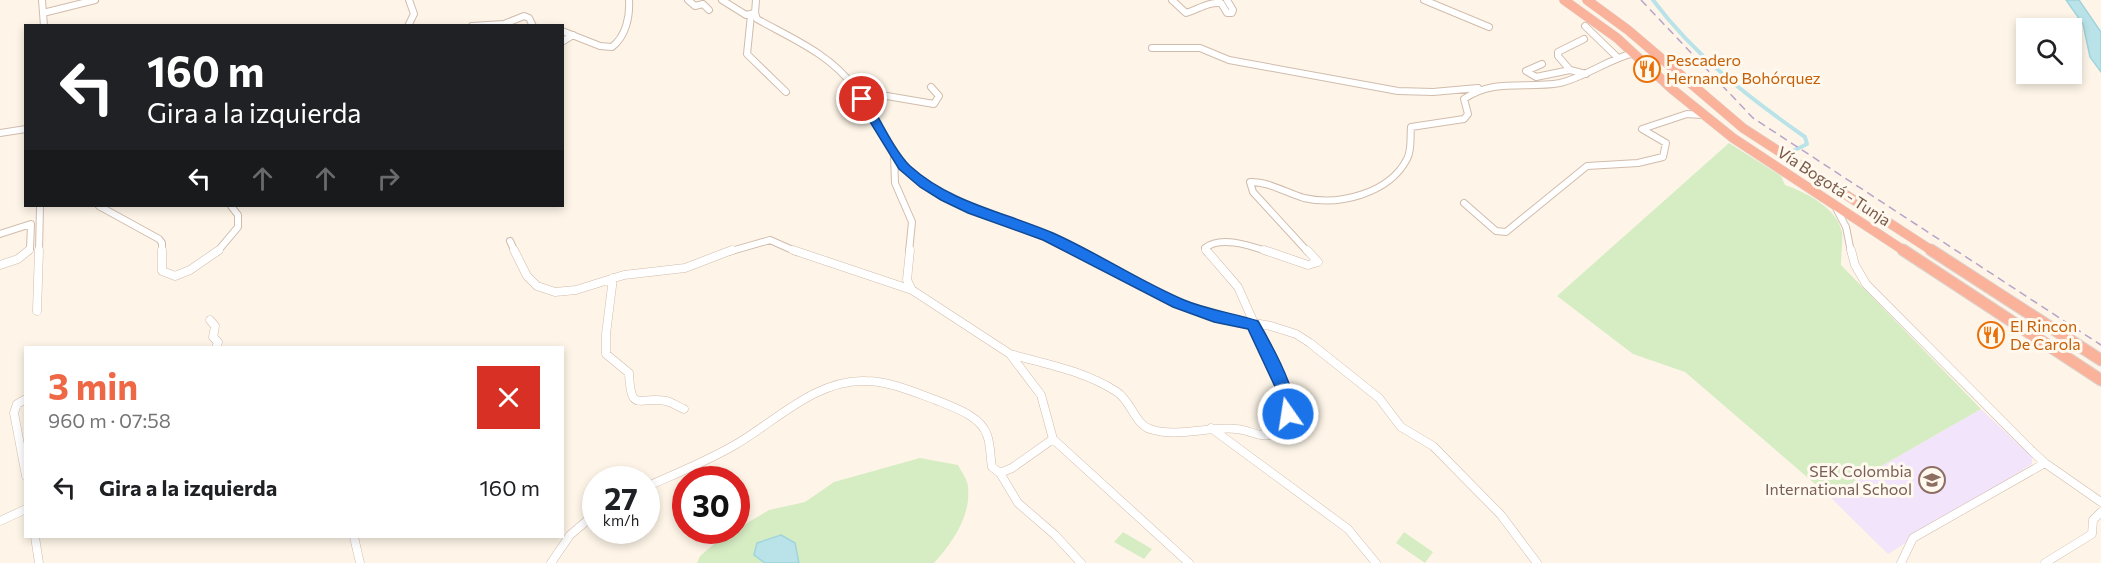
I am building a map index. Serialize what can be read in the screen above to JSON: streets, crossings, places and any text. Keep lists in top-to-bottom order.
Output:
{
  "streets": {
    "highway": ["Vía Bogotá - Tunja"]
  },
  "places": {
    "restaurant": ["Pescadero Hernando Bohórquez", "El Rincon De Carola"],
    "school or university": ["SEK Colombia International School"]
  },
  "page": {
    "turn": ["160 m", "Gira a la izquierda"],
    "heading": ["3 min", "960 m · 07:58"],
    "list": [
      {
        "name": "Gira a la izquierda",
        "value": "160 m"
      }
    ],
    "speed": "27 km/h",
    "limit": "30"
  }
}
